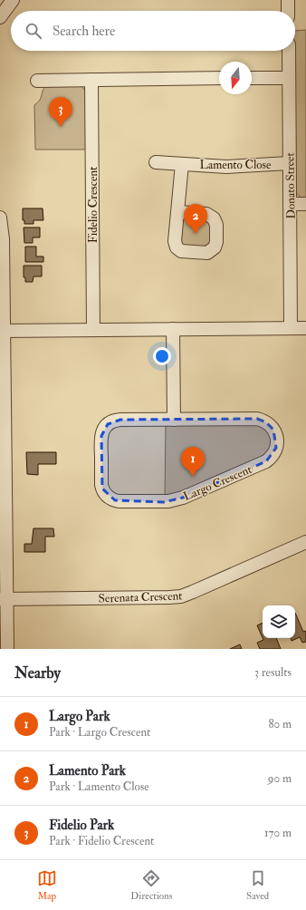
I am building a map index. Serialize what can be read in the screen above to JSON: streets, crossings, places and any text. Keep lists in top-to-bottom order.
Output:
{
  "streets": {
    "street": [
      "Lamento Close",
      "Donato Street",
      "Fidelio Crescent",
      "Largo Crescent",
      "Serenata Crescent"
    ]
  },
  "crossings": [
    ["Lamento Close", "Donato Street"]
  ],
  "north": "bottom",
  "page": {
    "search": "Search here",
    "pins": ["3", "2", "1"],
    "heading": ["Nearby", "3 results"],
    "list": [
      {
        "mark": "1",
        "name": "Largo Park",
        "note": "Park · Largo Crescent",
        "value": "80 m"
      },
      {
        "mark": "2",
        "name": "Lamento Park",
        "note": "Park · Lamento Close",
        "value": "90 m"
      },
      {
        "mark": "3",
        "name": "Fidelio Park",
        "note": "Park · Fidelio Crescent",
        "value": "170 m"
      }
    ],
    "nav": ["Map", "Directions", "Saved"]
  }
}
